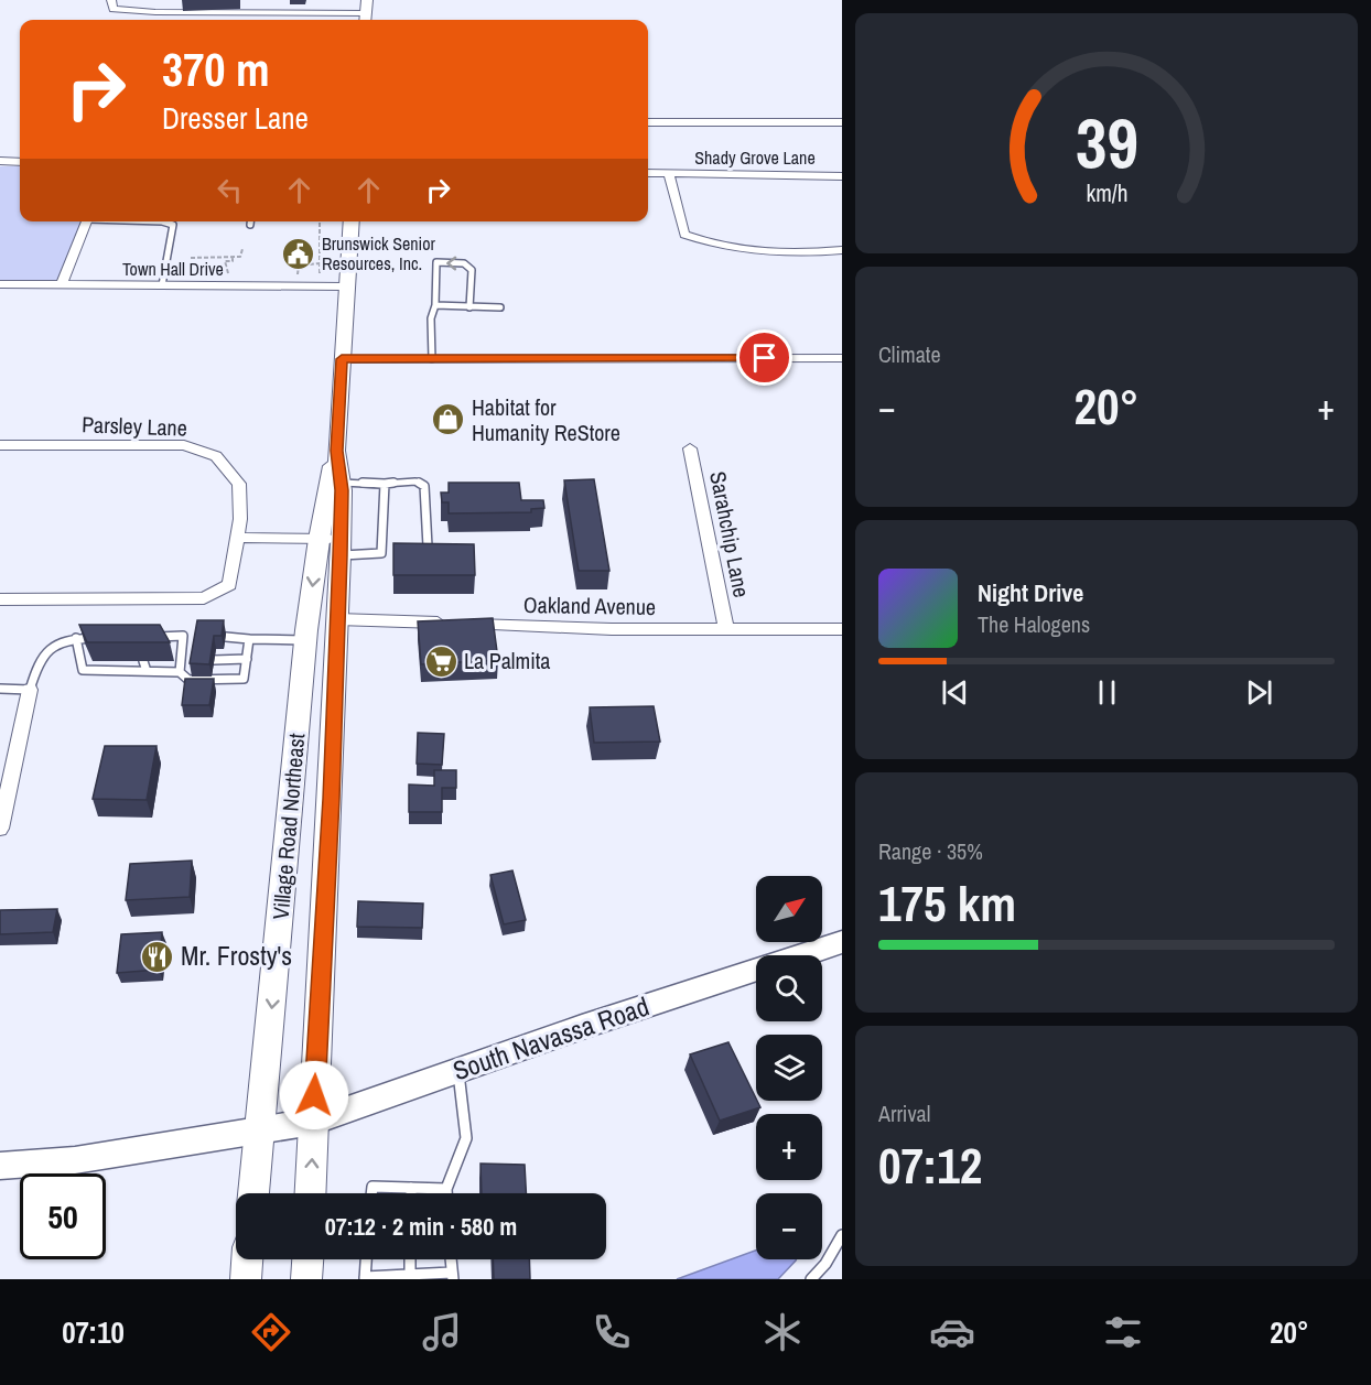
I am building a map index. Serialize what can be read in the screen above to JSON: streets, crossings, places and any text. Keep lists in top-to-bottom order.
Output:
{
  "streets": {
    "main road": ["Village Road Northeast"],
    "street": [
      "Shady Grove Lane",
      "Town Hall Drive",
      "Parsley Lane",
      "Sarahchip Lane",
      "Oakland Avenue",
      "South Navassa Road"
    ]
  },
  "crossings": [
    ["Town Hall Drive", "Village Road Northeast"],
    ["Sarahchip Lane", "Oakland Avenue"],
    ["Oakland Avenue", "Village Road Northeast"],
    ["Village Road Northeast", "South Navassa Road"]
  ],
  "places": {
    "public building": ["Brunswick Senior Resources, Inc."],
    "shop": ["Habitat for Humanity ReStore"],
    "supermarket": ["La Palmita"],
    "restaurant": ["Mr. Frosty's"]
  },
  "north": "top right",
  "page": {
    "turn": ["370 m", "Dresser Lane"],
    "tile": [
      "Climate",
      ["Range · 35%", "175 km"],
      ["Arrival", "07:12"]
    ],
    "heat": ["−", "20°", "+"],
    "song": ["Night Drive", "The Halogens"],
    "map_buttons": ["+", "−"],
    "limit": "50",
    "trip": "07:12 · 2 min · 580 m",
    "tabs": ["07:10", "20°"],
    "gauge": ["39", "km/h"]
  }
}
